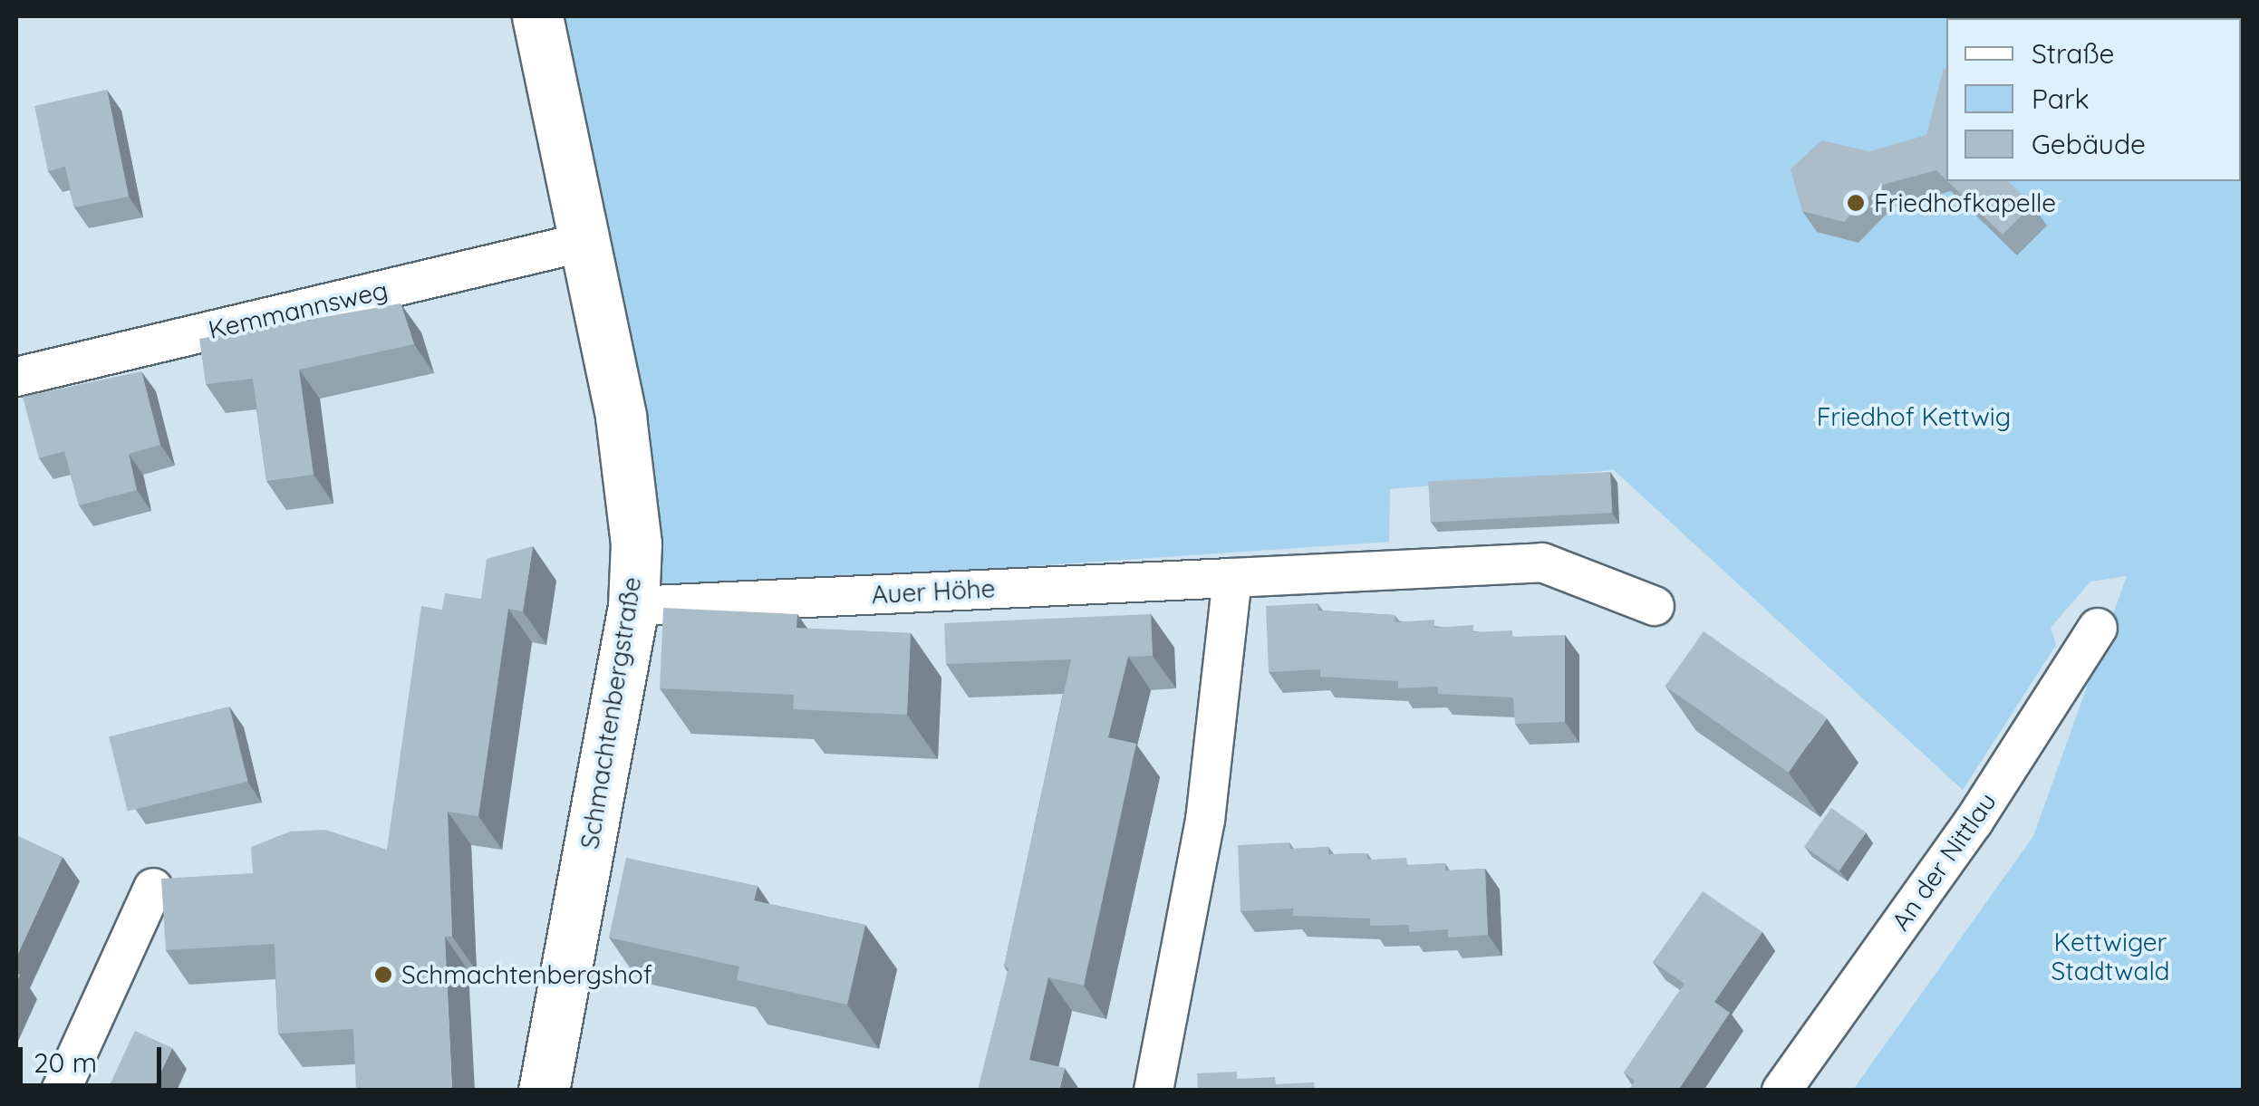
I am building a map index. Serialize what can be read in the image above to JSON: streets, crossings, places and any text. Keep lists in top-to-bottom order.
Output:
{
  "streets": {
    "street": [
      "Kemmannsweg",
      "Auer Höhe",
      "Schmachtenbergstraße",
      "An der Nittlau"
    ]
  },
  "crossings": [
    ["Kemmannsweg", "Schmachtenbergstraße"],
    ["Auer Höhe", "Schmachtenbergstraße"]
  ],
  "parks": ["Friedhof Kettwig", "Kettwiger Stadtwald"],
  "places": ["Friedhofkapelle", "Schmachtenbergshof"],
  "legend": ["Straße", "Park", "Gebäude"],
  "scale_bar": "20 m"
}
